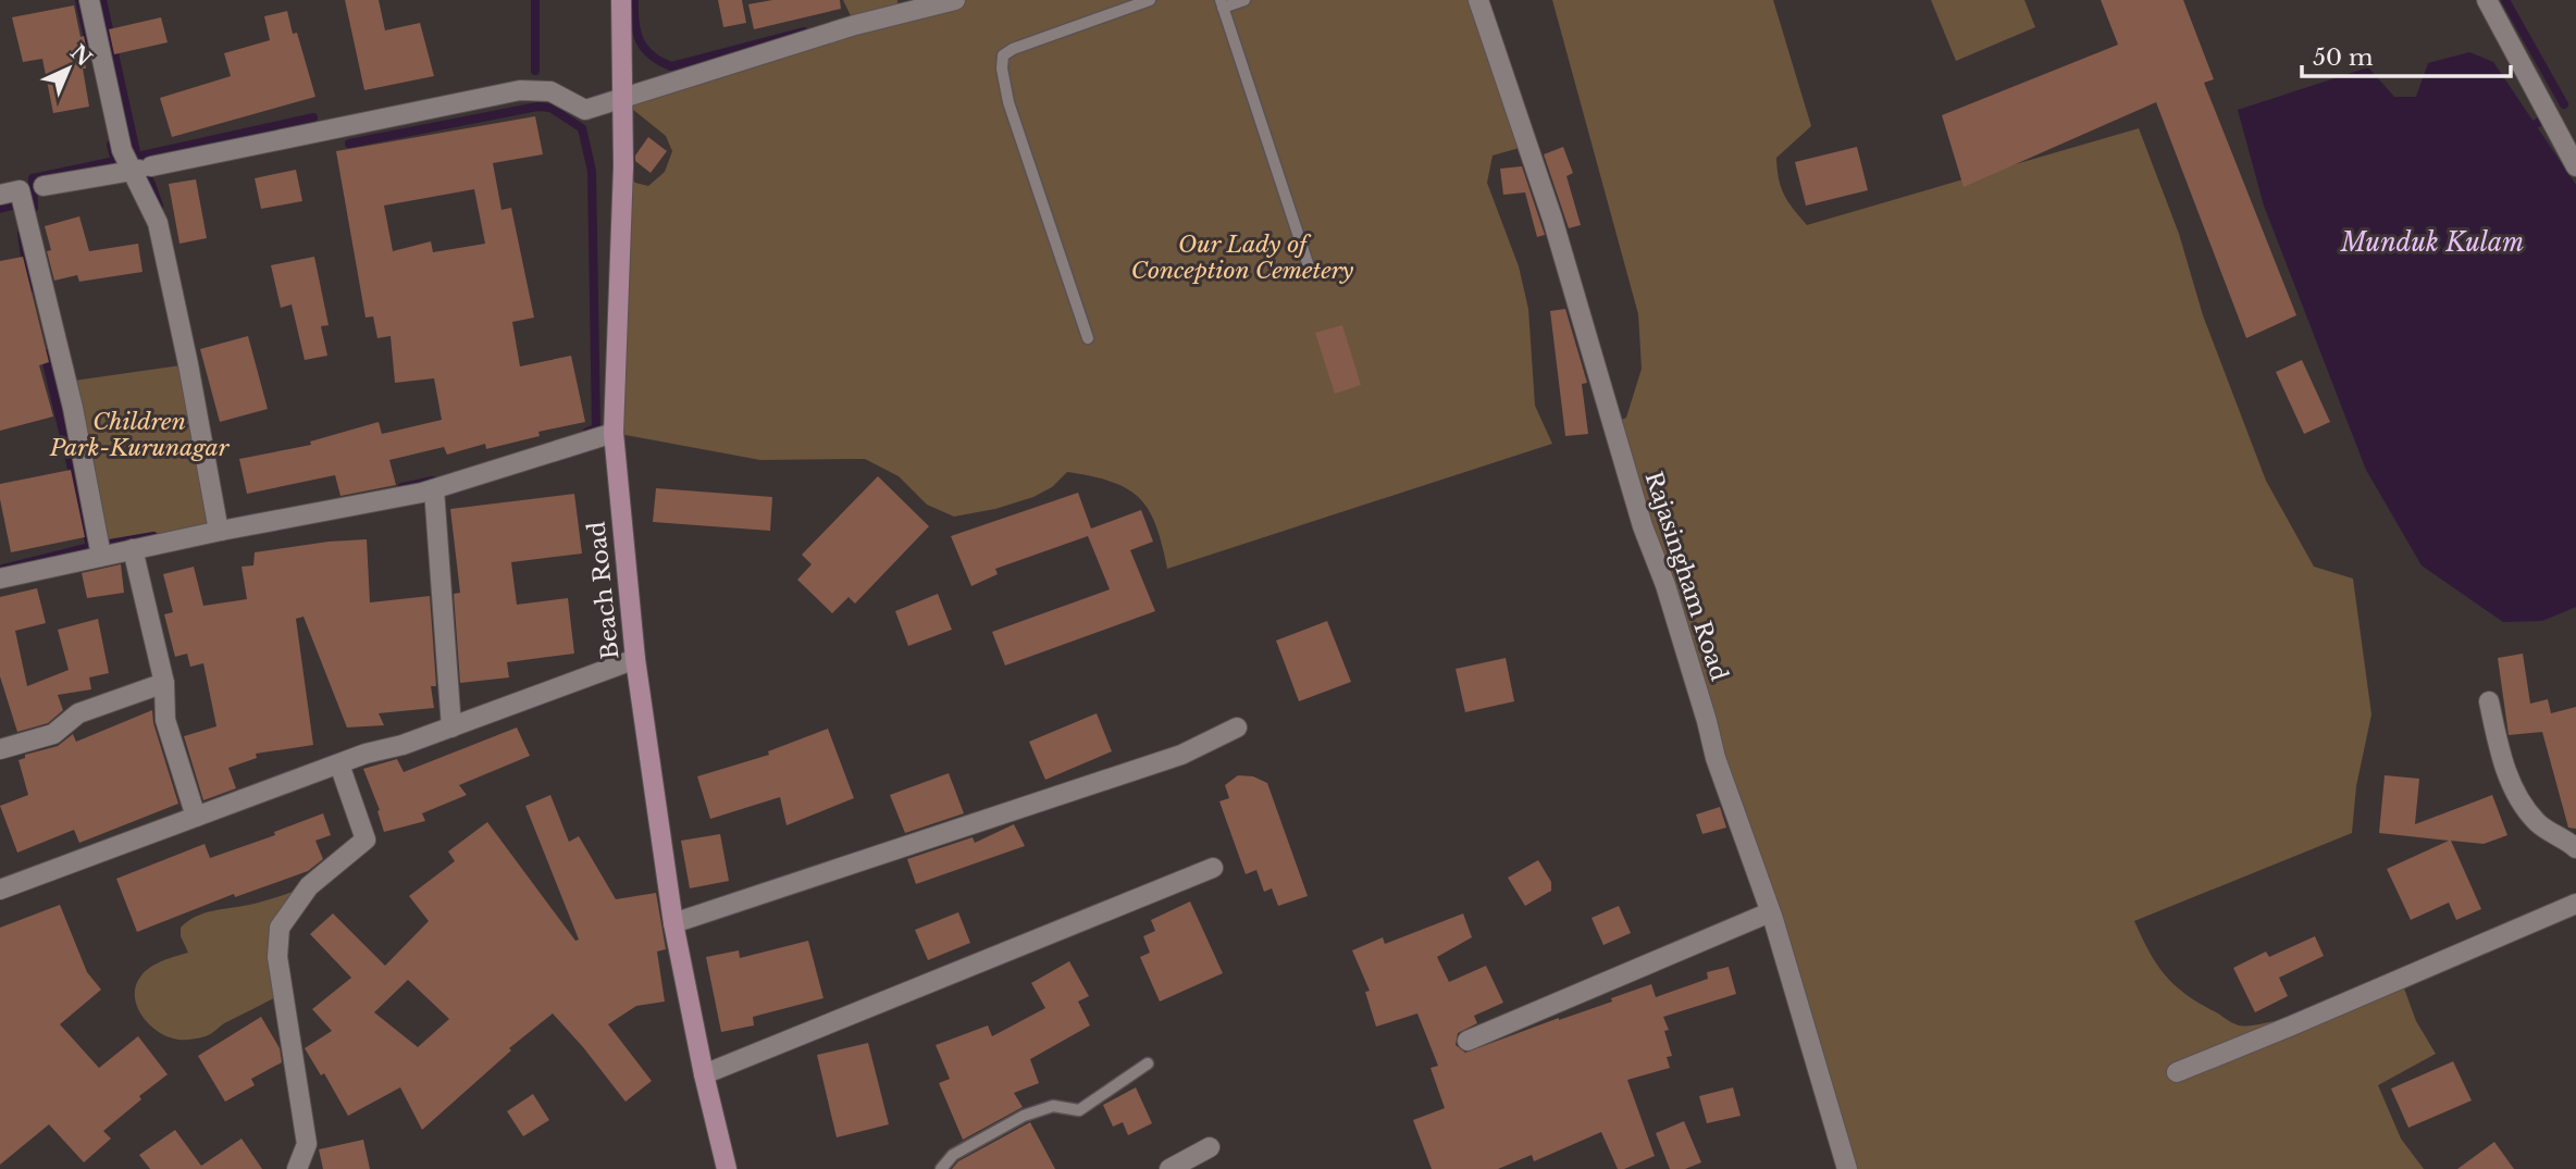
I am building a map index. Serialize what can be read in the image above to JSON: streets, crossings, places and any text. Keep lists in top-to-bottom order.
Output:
{
  "streets": {
    "main road": ["Beach Road"],
    "street": ["Rajasingham Road"]
  },
  "water": ["Munduk Kulam"],
  "parks": ["Our Lady of Conception Cemetery", "Children Park-Kurunagar"],
  "scale_bar": "50 m",
  "north": "top right"
}
